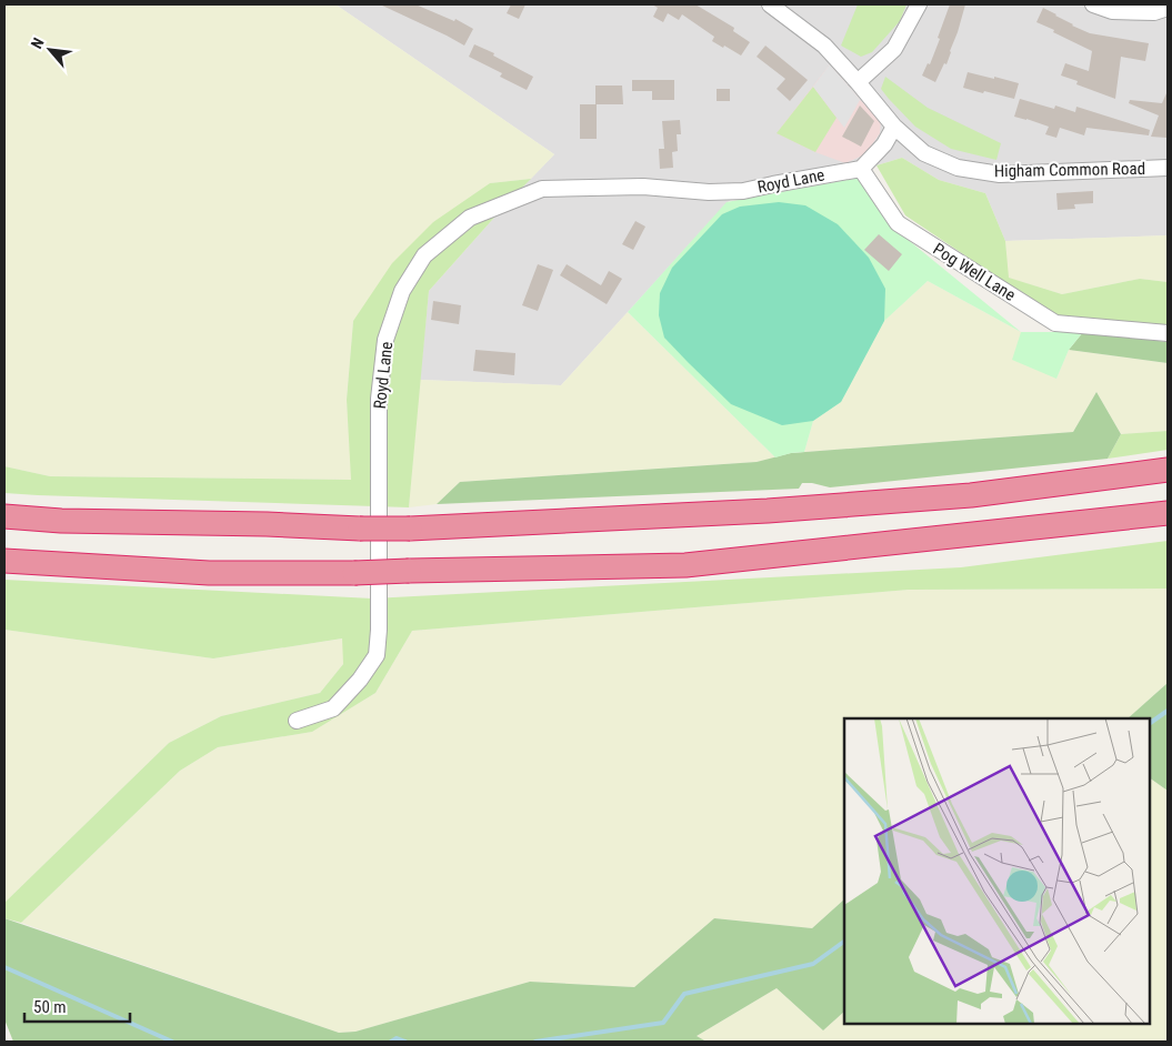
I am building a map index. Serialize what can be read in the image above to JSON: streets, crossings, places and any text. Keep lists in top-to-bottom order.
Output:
{
  "streets": {
    "street": ["Higham Common Road", "Royd Lane", "Pog Well Lane"]
  },
  "crossings": [
    ["Royd Lane", "Pog Well Lane"]
  ],
  "scale_bar": "50 m",
  "north": "top left"
}
